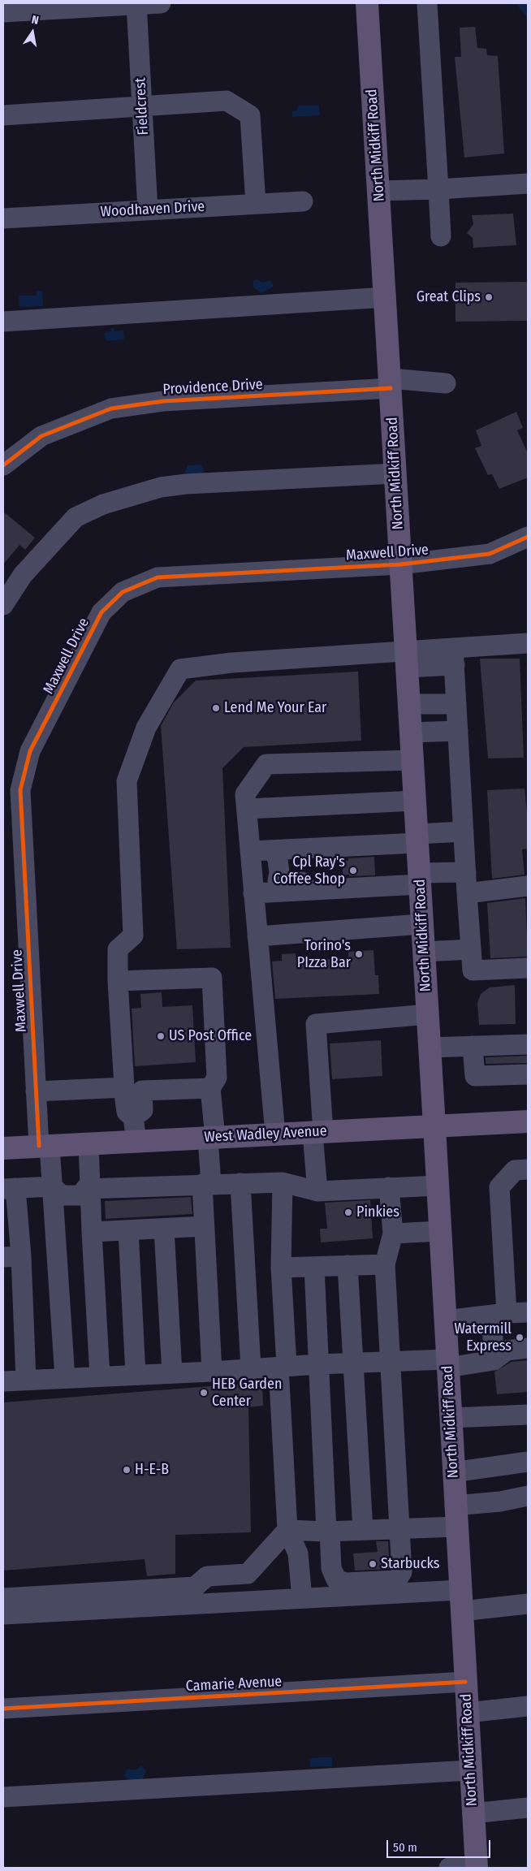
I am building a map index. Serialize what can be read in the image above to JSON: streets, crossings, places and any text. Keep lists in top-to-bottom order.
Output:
{
  "streets": {
    "main road": ["North Midkiff Road", "West Wadley Avenue"],
    "street": [
      "Fieldcrest",
      "Woodhaven Drive",
      "Providence Drive",
      "Maxwell Drive",
      "Camarie Avenue"
    ]
  },
  "crossings": [
    ["Fieldcrest", "Woodhaven Drive"],
    ["North Midkiff Road", "Providence Drive"],
    ["North Midkiff Road", "Maxwell Drive"],
    ["North Midkiff Road", "West Wadley Avenue"],
    ["North Midkiff Road", "Camarie Avenue"],
    ["Maxwell Drive", "West Wadley Avenue"]
  ],
  "places": [
    "Great Clips",
    "Lend Me Your Ear",
    "Cpl Ray's Coffee Shop",
    "Torino's PIzza Bar",
    "US Post Office",
    "Pinkies",
    "Watermill Express",
    "HEB Garden Center",
    "H-E-B",
    "Starbucks"
  ],
  "scale_bar": "50 m",
  "north": "top"
}
